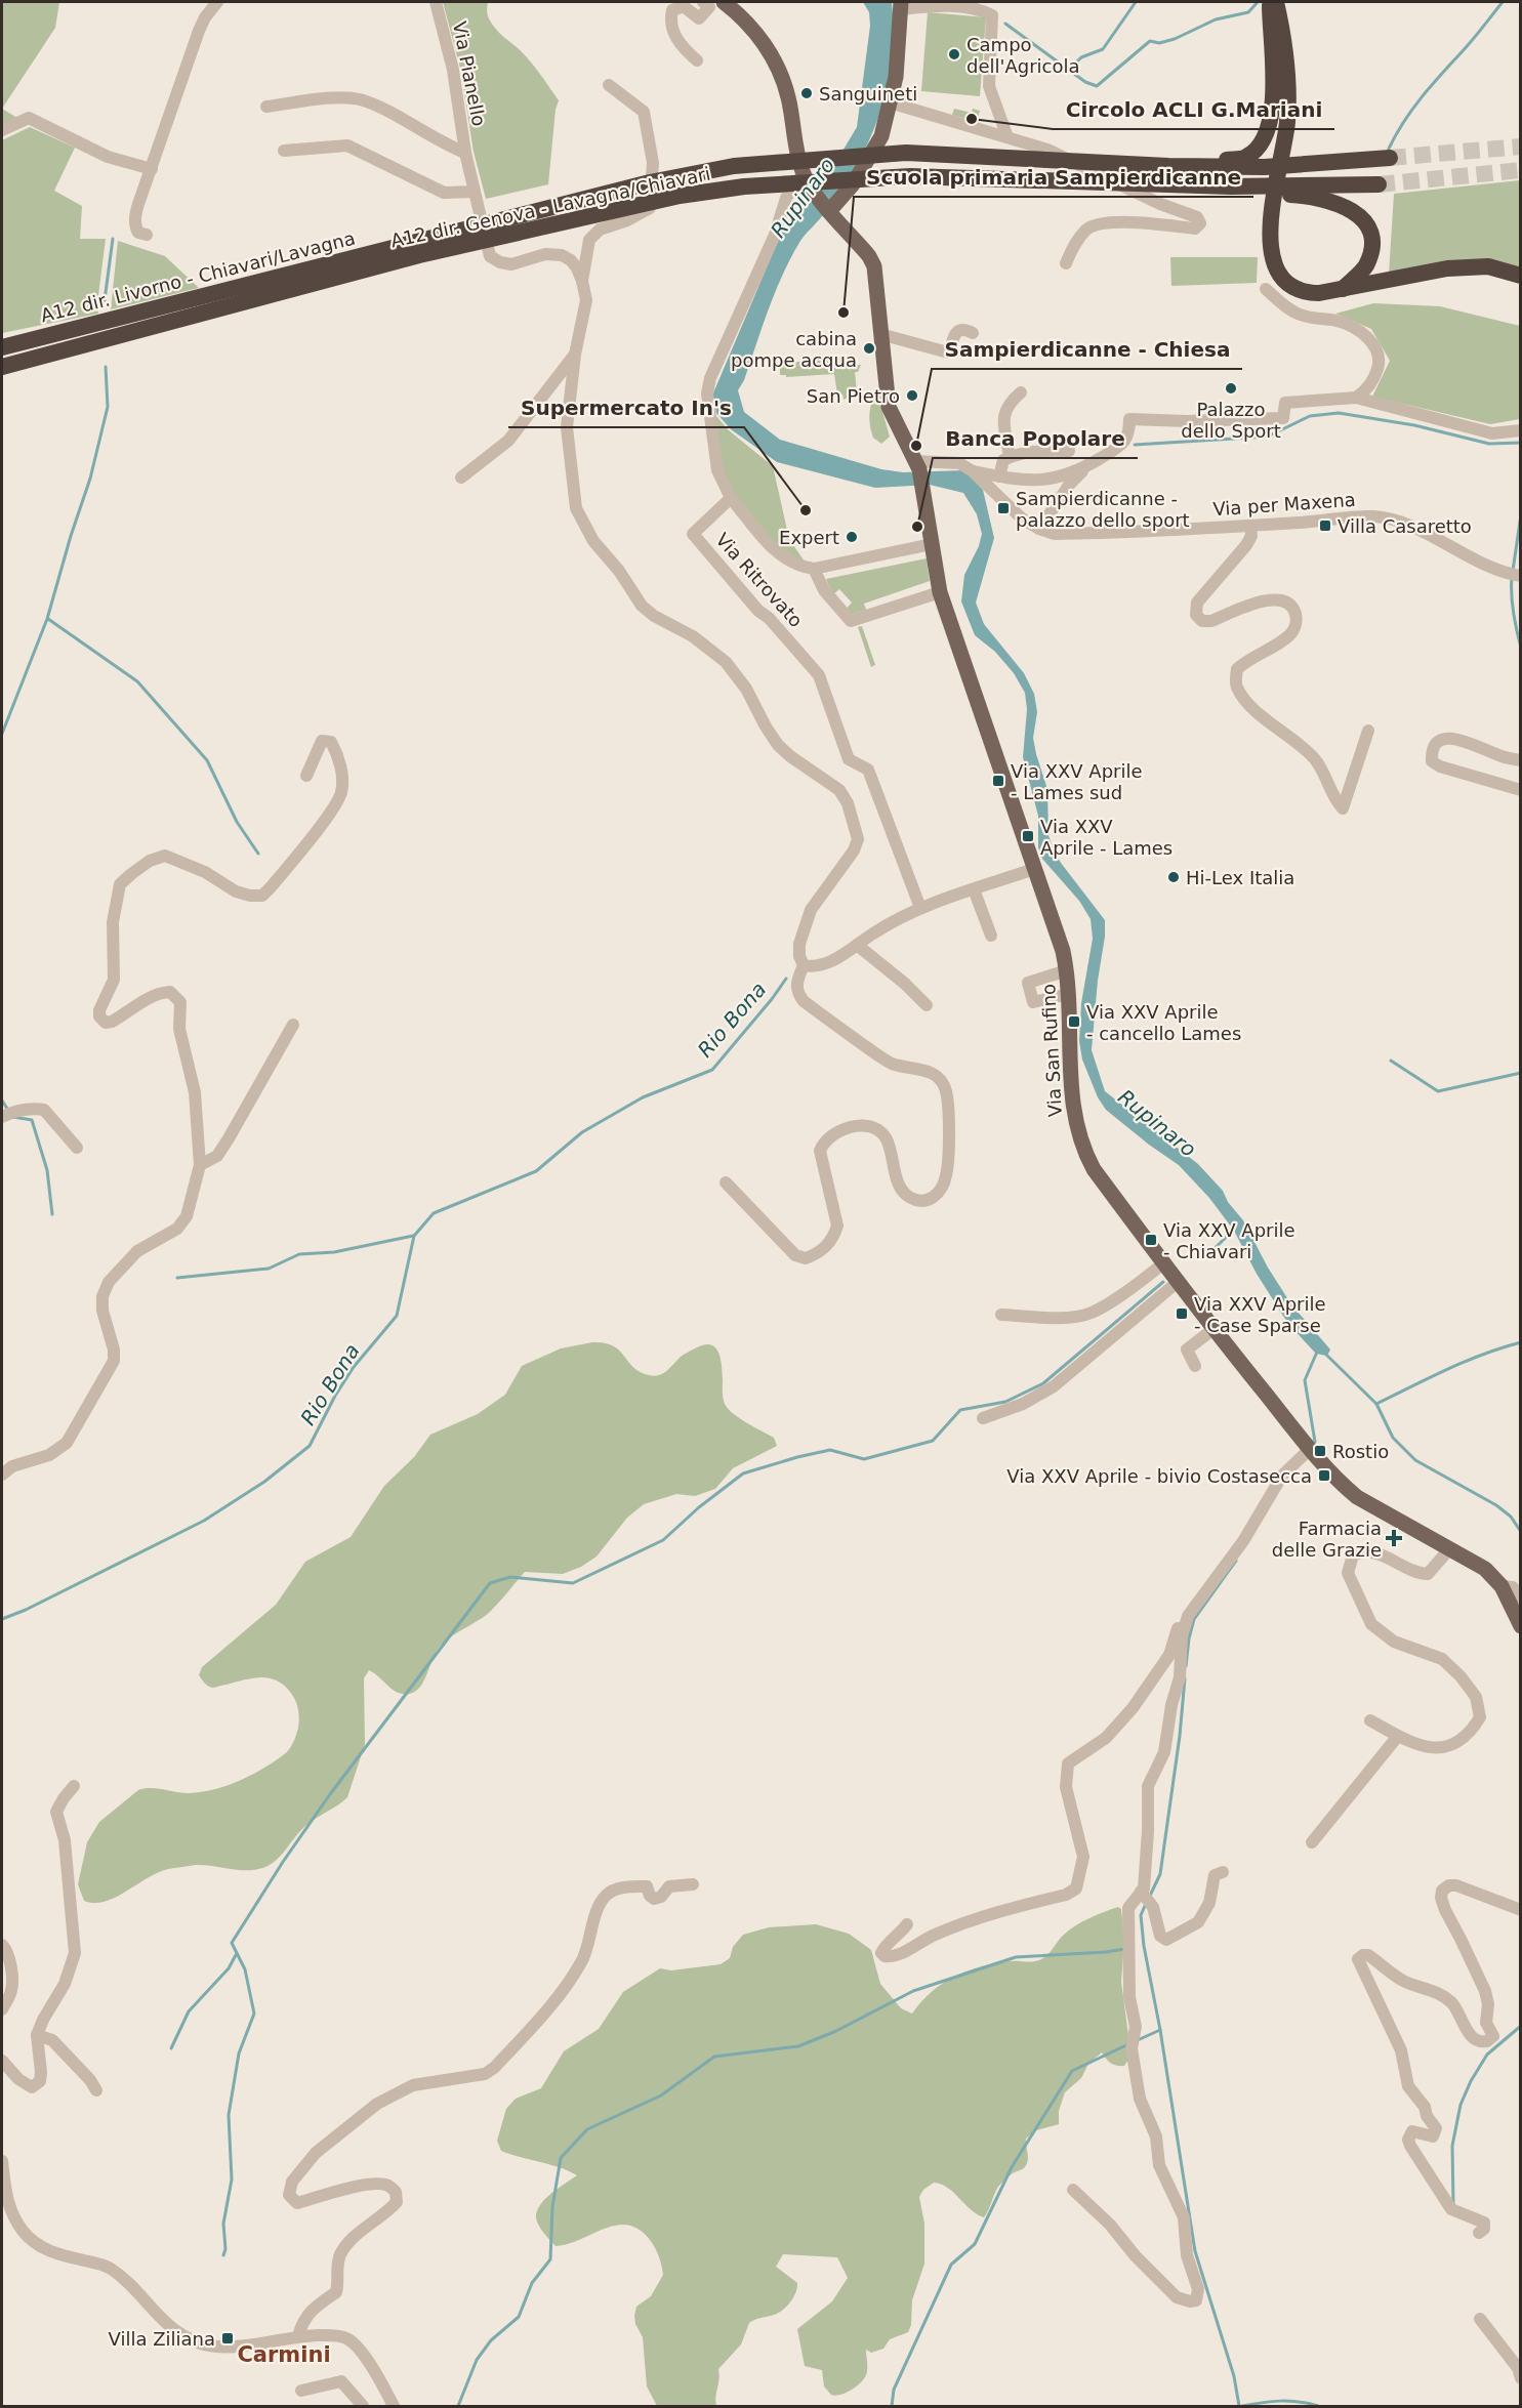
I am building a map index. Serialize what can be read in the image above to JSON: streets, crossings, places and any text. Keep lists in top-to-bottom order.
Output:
{
  "streets": {
    "highway": ["A12 dir. Genova - Lavagna/Chiavari", "A12 dir. Livorno - Chiavari/Lavagna"],
    "main road": ["Via San Rufino"],
    "street": ["Via Pianello", "Via per Maxena", "Via Ritrovato"]
  },
  "crossings": [
    ["A12 dir. Genova - Lavagna/Chiavari", "A12 dir. Livorno - Chiavari/Lavagna"],
    ["Via per Maxena", "Via San Rufino"]
  ],
  "districts": ["Carmini"],
  "water": ["Rupinaro", "Rio Bona"],
  "places": {
    "other": [
      "Campo dell'Agricola",
      "Sanguineti",
      "Circolo ACLI G.Mariani",
      "Scuola primaria Sampierdicanne",
      "cabina pompe acqua",
      "Palazzo dello Sport",
      "San Pietro",
      "Sampierdicanne - Chiesa",
      "Supermercato In's",
      "Banca Popolare",
      "Expert",
      "Hi-Lex Italia"
    ],
    "transit": [
      "Sampierdicanne - palazzo dello sport",
      "Villa Casaretto",
      "Via XXV Aprile - Lames sud",
      "Via XXV Aprile - Lames",
      "Via XXV Aprile - cancello Lames",
      "Via XXV Aprile - Chiavari",
      "Via XXV Aprile - Case Sparse",
      "Rostio",
      "Via XXV Aprile - bivio Costasecca",
      "Villa Ziliana"
    ],
    "health": ["Farmacia delle Grazie"]
  }
}
